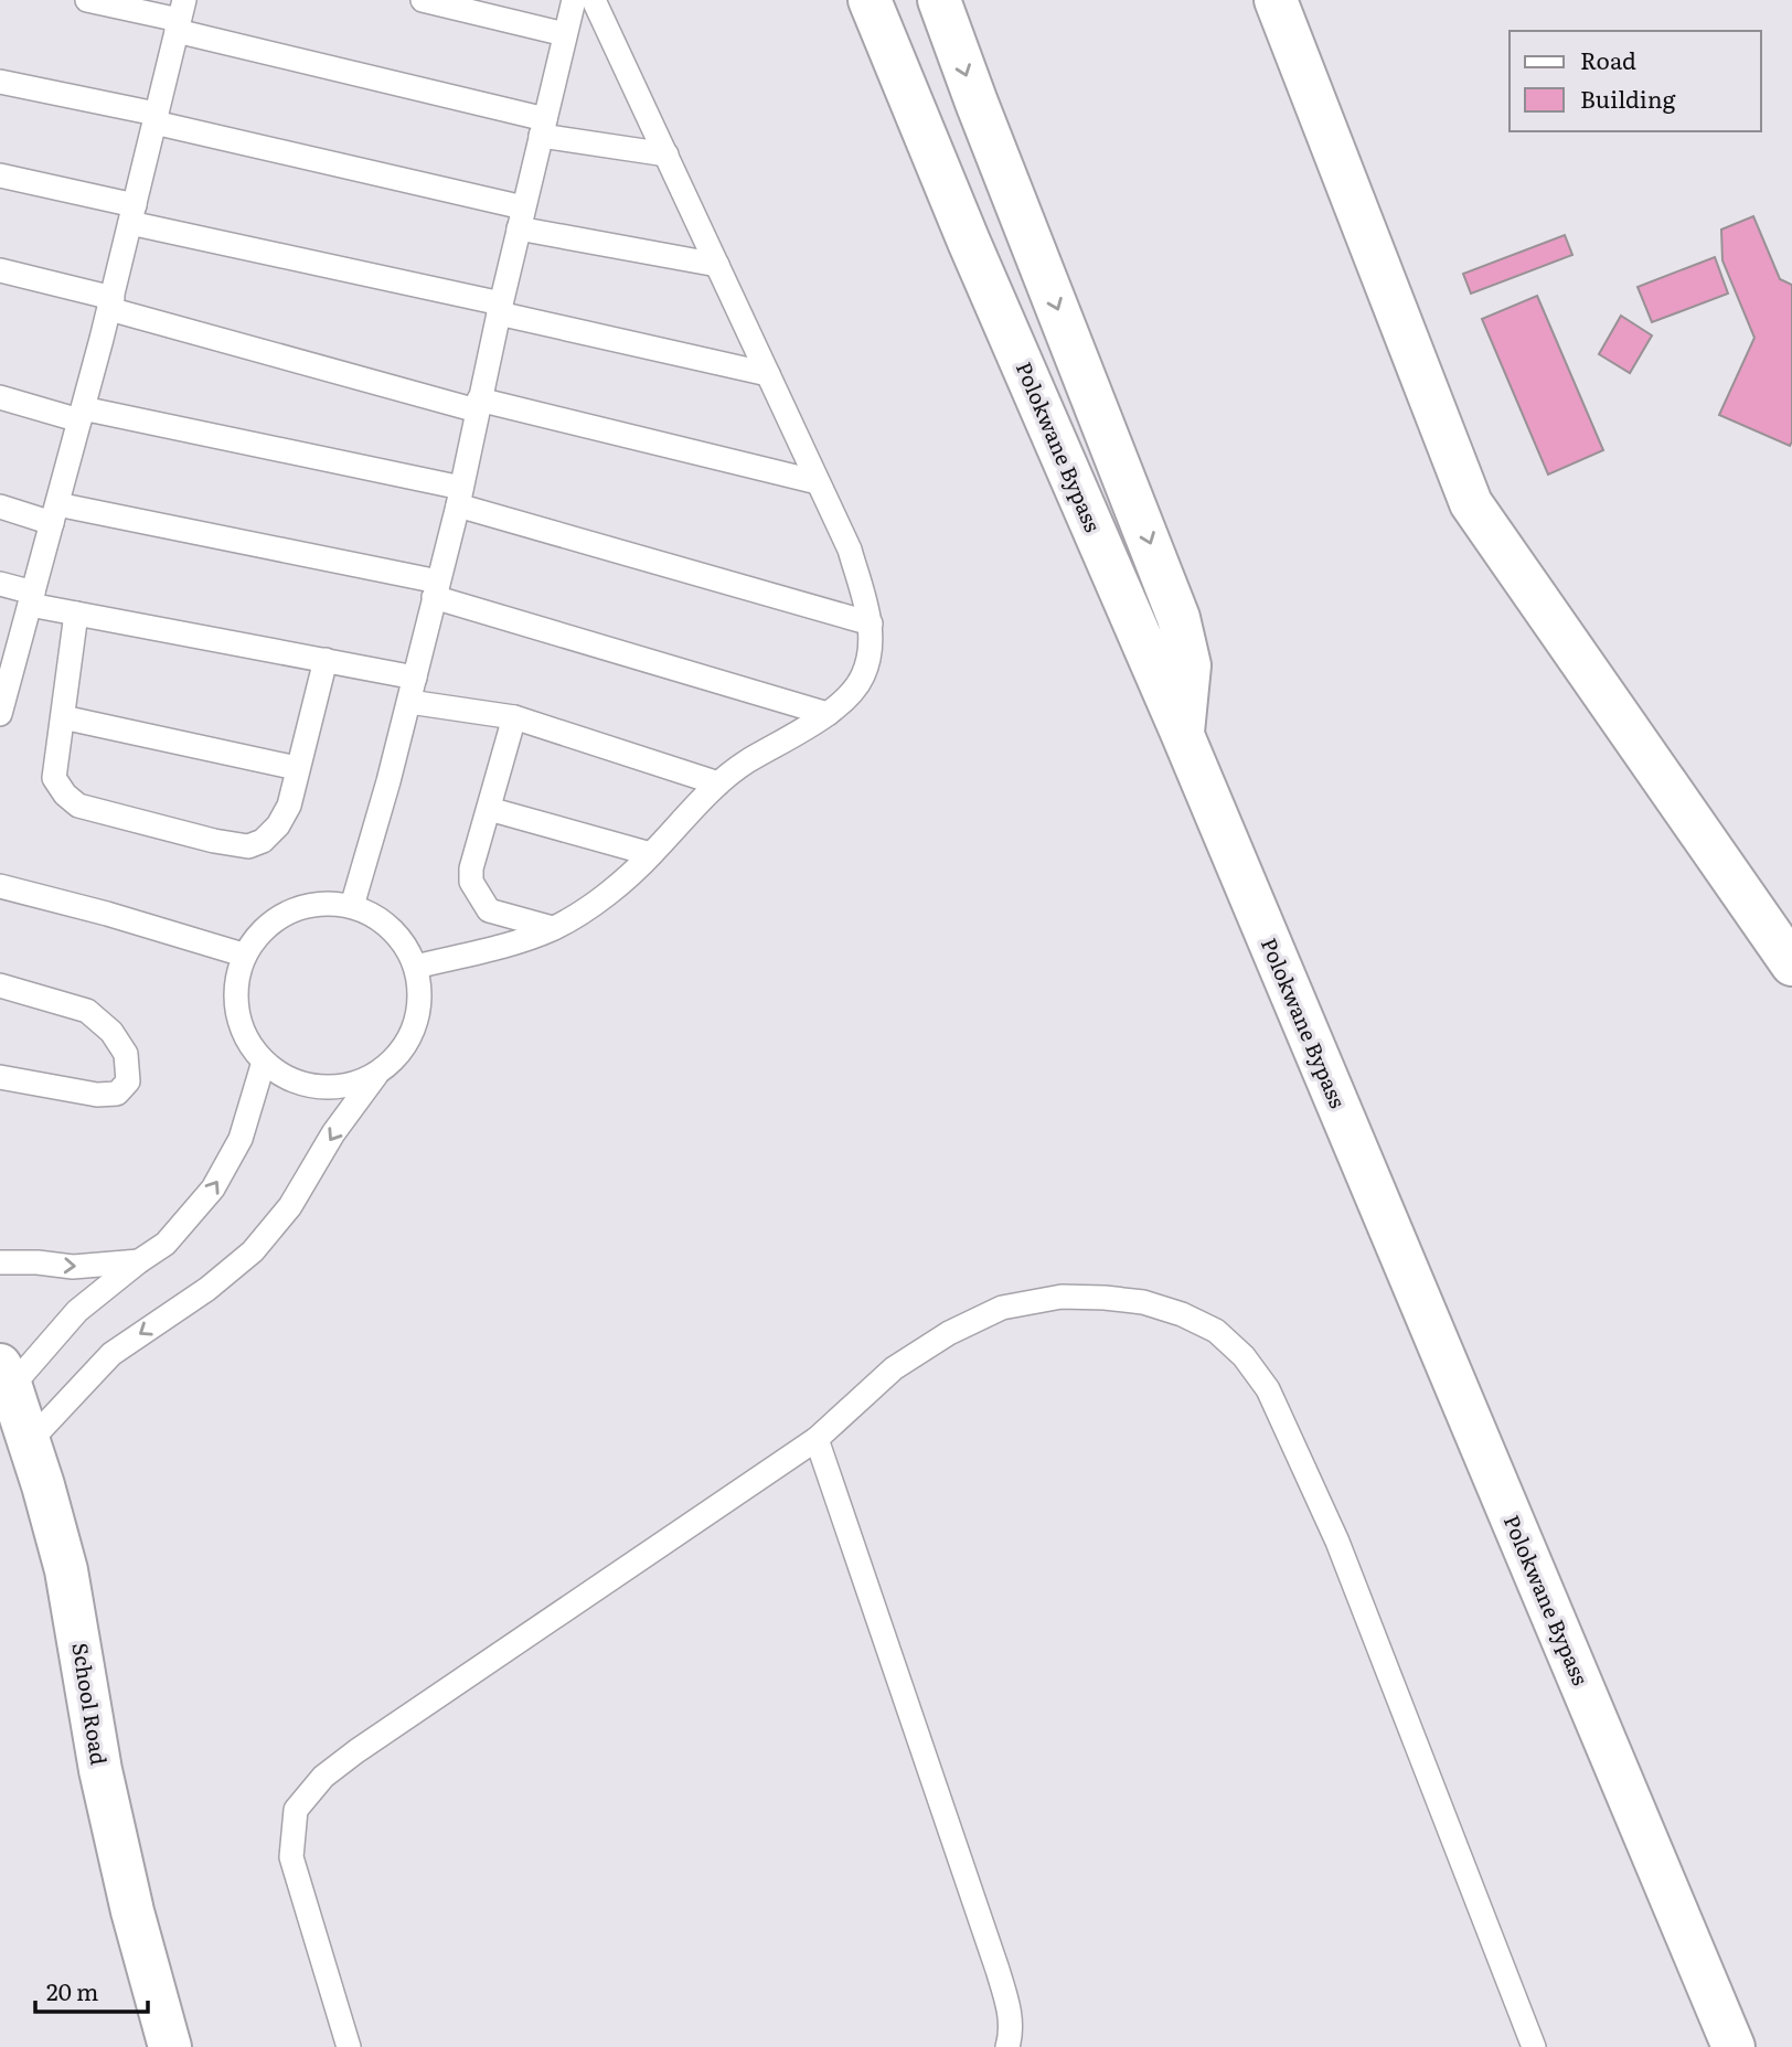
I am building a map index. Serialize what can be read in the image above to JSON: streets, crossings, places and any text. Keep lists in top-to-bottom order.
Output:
{
  "streets": {
    "main road": ["Polokwane Bypass", "School Road"]
  },
  "legend": ["Road", "Building"],
  "scale_bar": "20 m"
}
